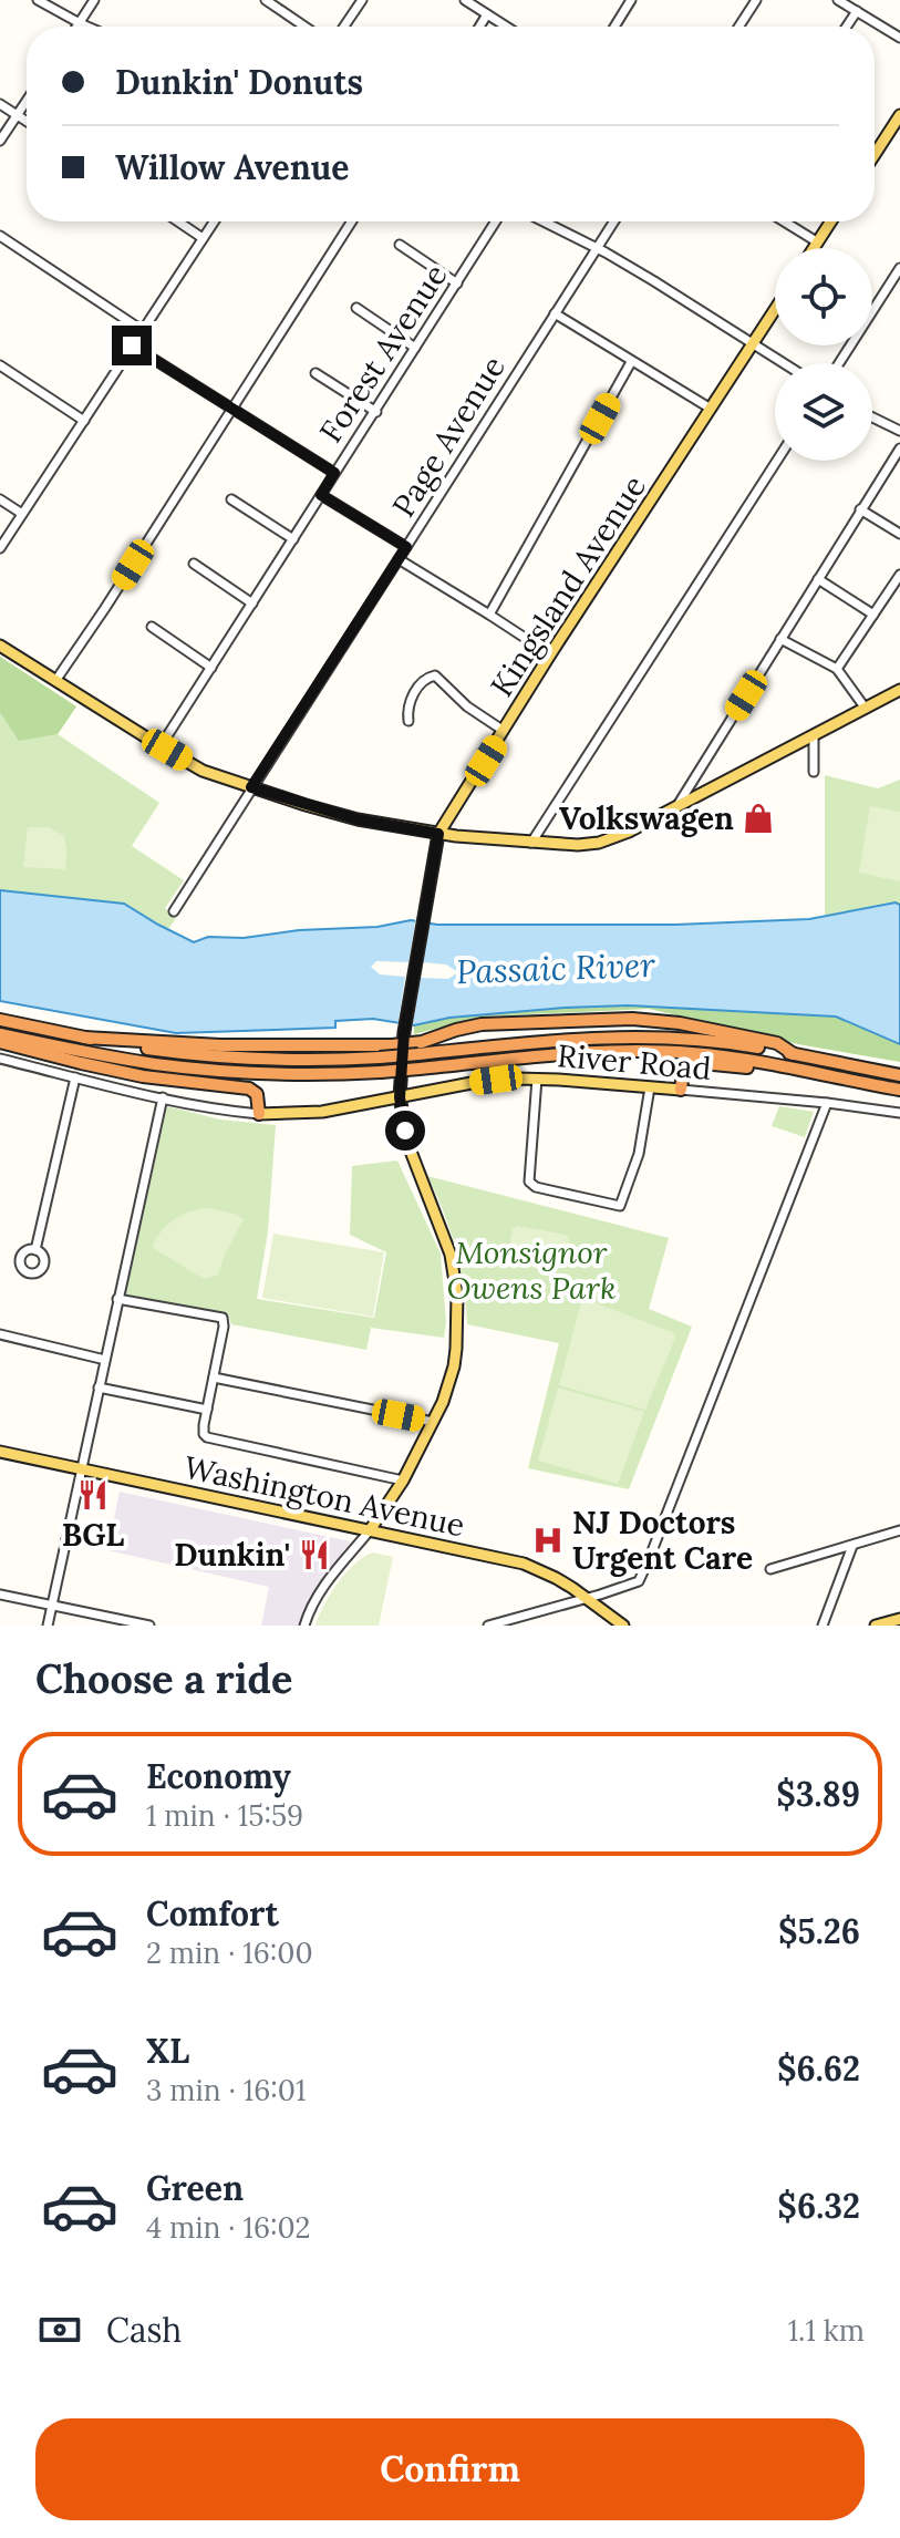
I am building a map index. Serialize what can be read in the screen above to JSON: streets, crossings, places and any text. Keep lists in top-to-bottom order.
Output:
{
  "streets": {
    "main road": ["Kingsland Avenue", "River Road", "Washington Avenue"],
    "street": ["Forest Avenue", "Page Avenue"]
  },
  "crossings": [
    ["Kingsland Avenue", "River Road"],
    ["Kingsland Avenue", "Washington Avenue"]
  ],
  "water": ["Passaic River"],
  "parks": ["Monsignor Owens Park"],
  "places": {
    "shop": ["Volkswagen"],
    "restaurant": ["BGL", "Dunkin'"],
    "hospital": ["NJ Doctors Urgent Care"]
  },
  "page": {
    "banner": ["Dunkin' Donuts", "Willow Avenue"],
    "heading": "Choose a ride",
    "list": [
      {
        "name": "Economy",
        "note": "1 min · 15:59",
        "value": "$3.89"
      },
      {
        "name": "Comfort",
        "note": "2 min · 16:00",
        "value": "$5.26"
      },
      {
        "name": "XL",
        "note": "3 min · 16:01",
        "value": "$6.62"
      },
      {
        "name": "Green",
        "note": "4 min · 16:02",
        "value": "$6.32"
      }
    ],
    "pay": ["Cash", "1.1 km"],
    "buttons": "Confirm"
  }
}
